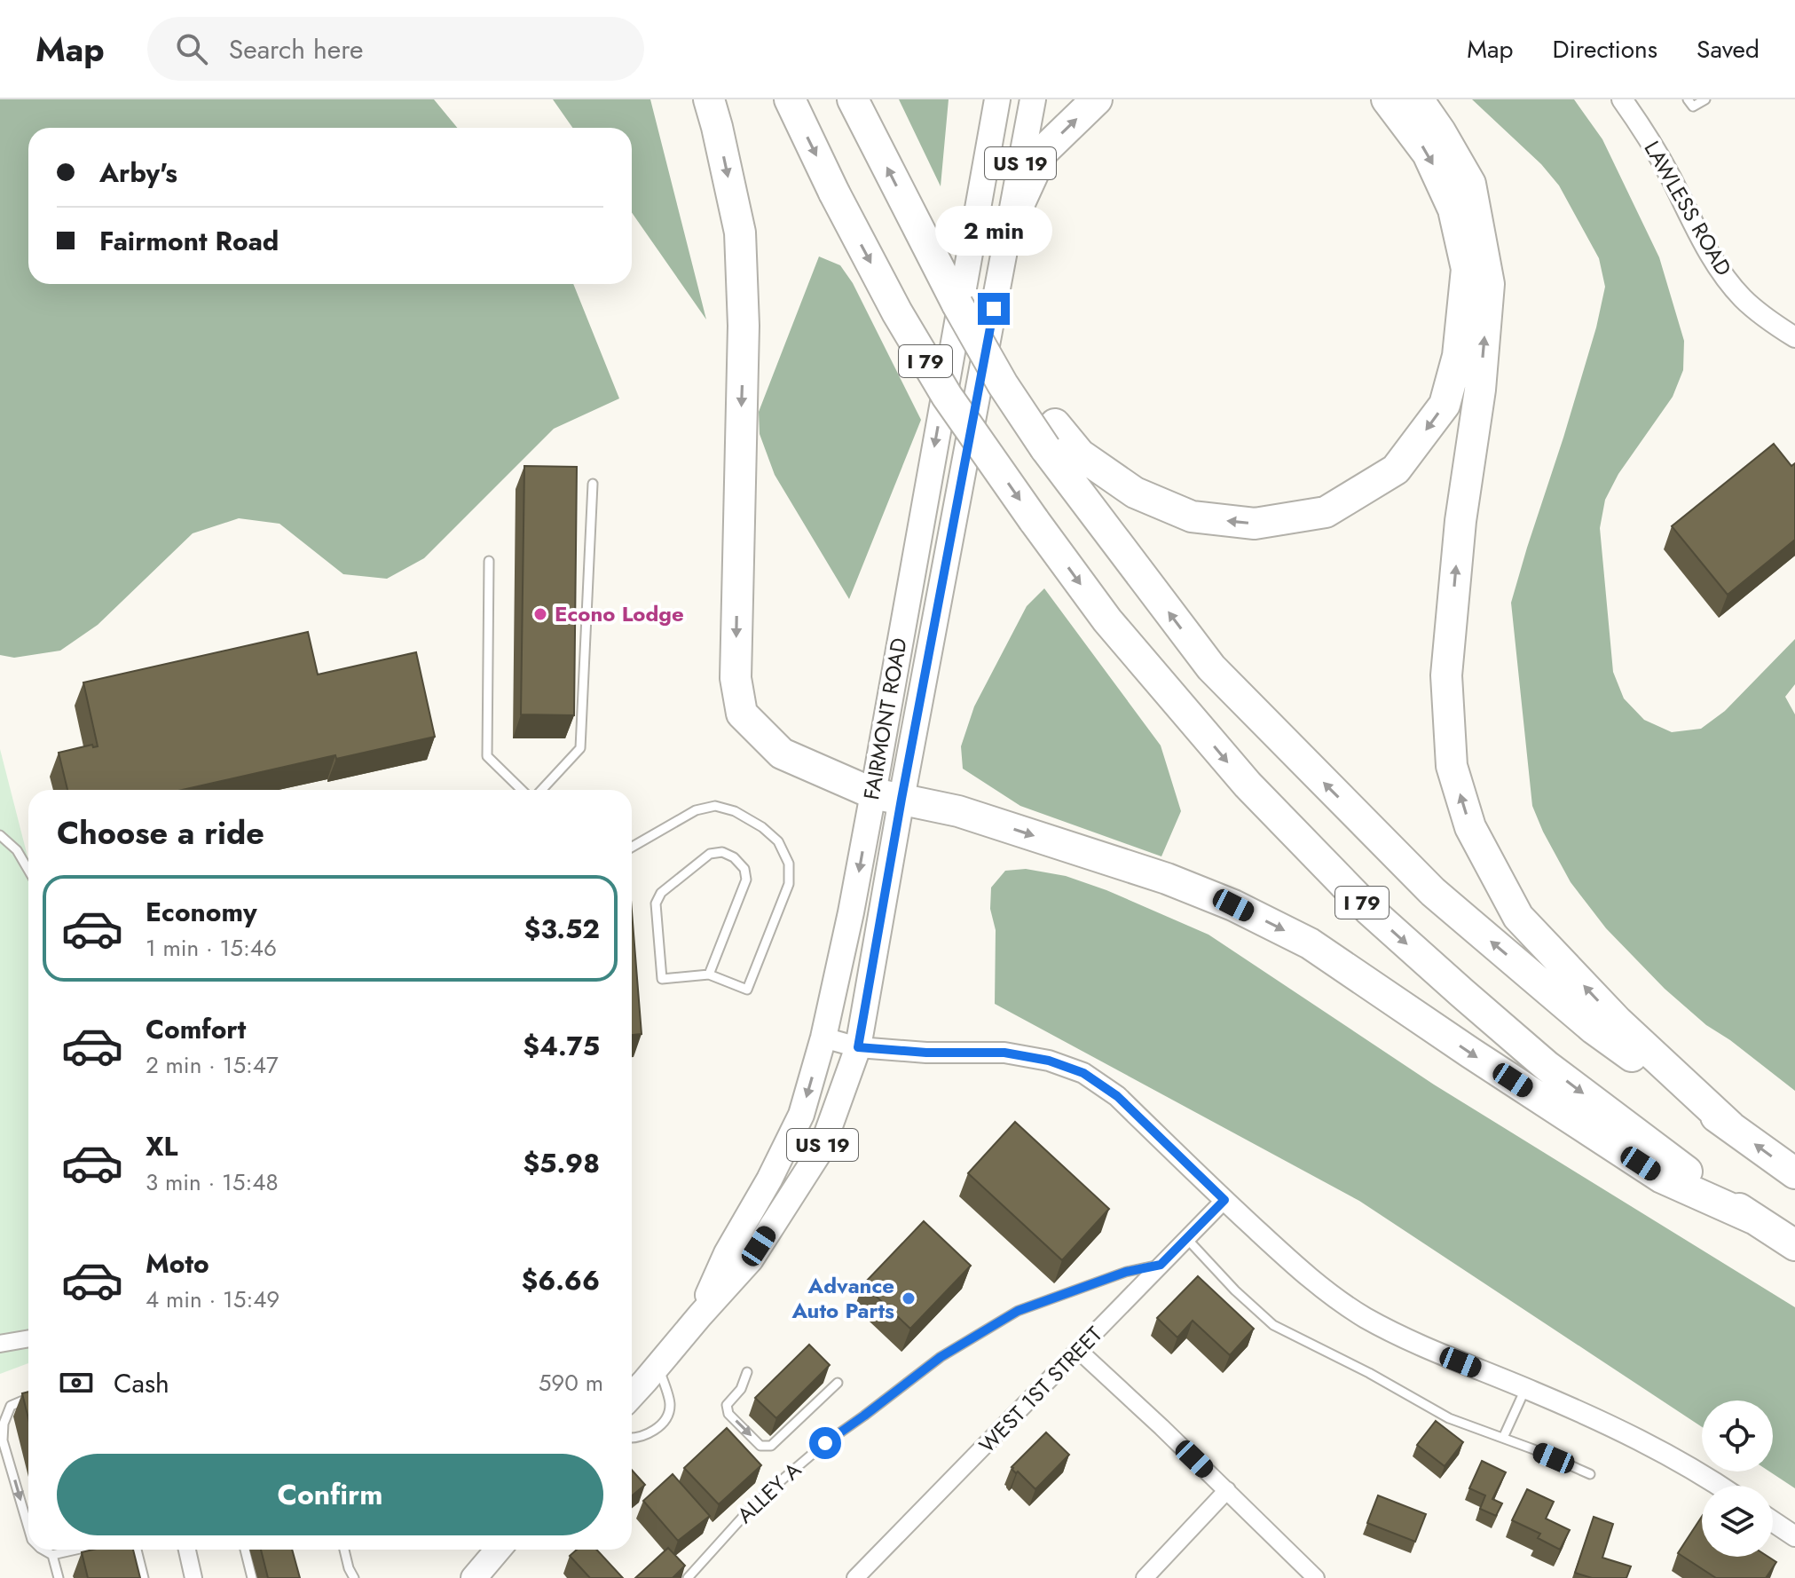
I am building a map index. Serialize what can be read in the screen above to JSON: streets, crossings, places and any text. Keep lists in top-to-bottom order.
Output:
{
  "streets": {
    "highway": ["I 79"],
    "main road": ["US 19", "FAIRMONT ROAD"],
    "street": ["LAWLESS ROAD", "WEST 1ST STREET"],
    "lane": ["ALLEY A"]
  },
  "crossings": [
    ["WEST 1ST STREET", "ALLEY A"]
  ],
  "places": ["Econo Lodge", "Advance Auto Parts"],
  "page": {
    "header": "Map",
    "search": "Search here",
    "nav": ["Map", "Directions", "Saved"],
    "banner": ["Arby's", "Fairmont Road"],
    "bubble": "2 min",
    "heading": "Choose a ride",
    "list": [
      {
        "name": "Economy",
        "note": "1 min · 15:46",
        "value": "$3.52"
      },
      {
        "name": "Comfort",
        "note": "2 min · 15:47",
        "value": "$4.75"
      },
      {
        "name": "XL",
        "note": "3 min · 15:48",
        "value": "$5.98"
      },
      {
        "name": "Moto",
        "note": "4 min · 15:49",
        "value": "$6.66"
      }
    ],
    "pay": ["Cash", "590 m"],
    "buttons": "Confirm"
  }
}
